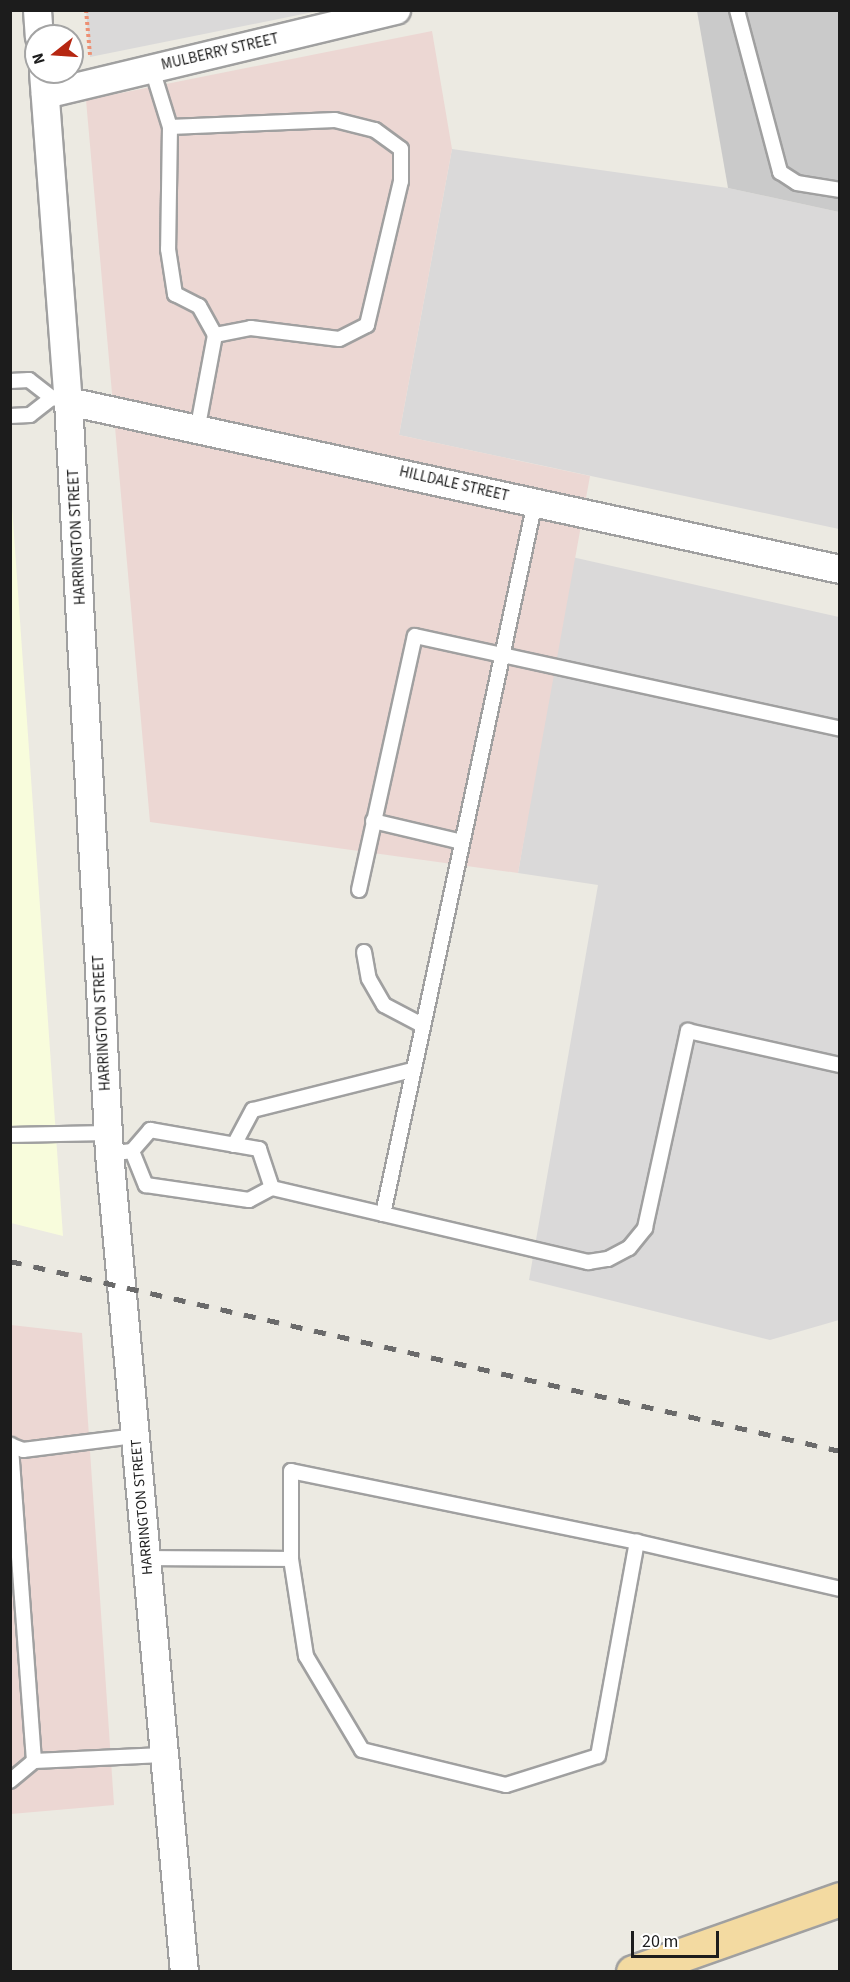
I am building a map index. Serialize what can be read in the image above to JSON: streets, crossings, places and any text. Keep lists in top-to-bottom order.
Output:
{
  "streets": {
    "street": ["MULBERRY STREET", "HILLDALE STREET", "HARRINGTON STREET"]
  },
  "crossings": [
    ["HILLDALE STREET", "HARRINGTON STREET"]
  ],
  "scale_bar": "20 m",
  "north": "left"
}
